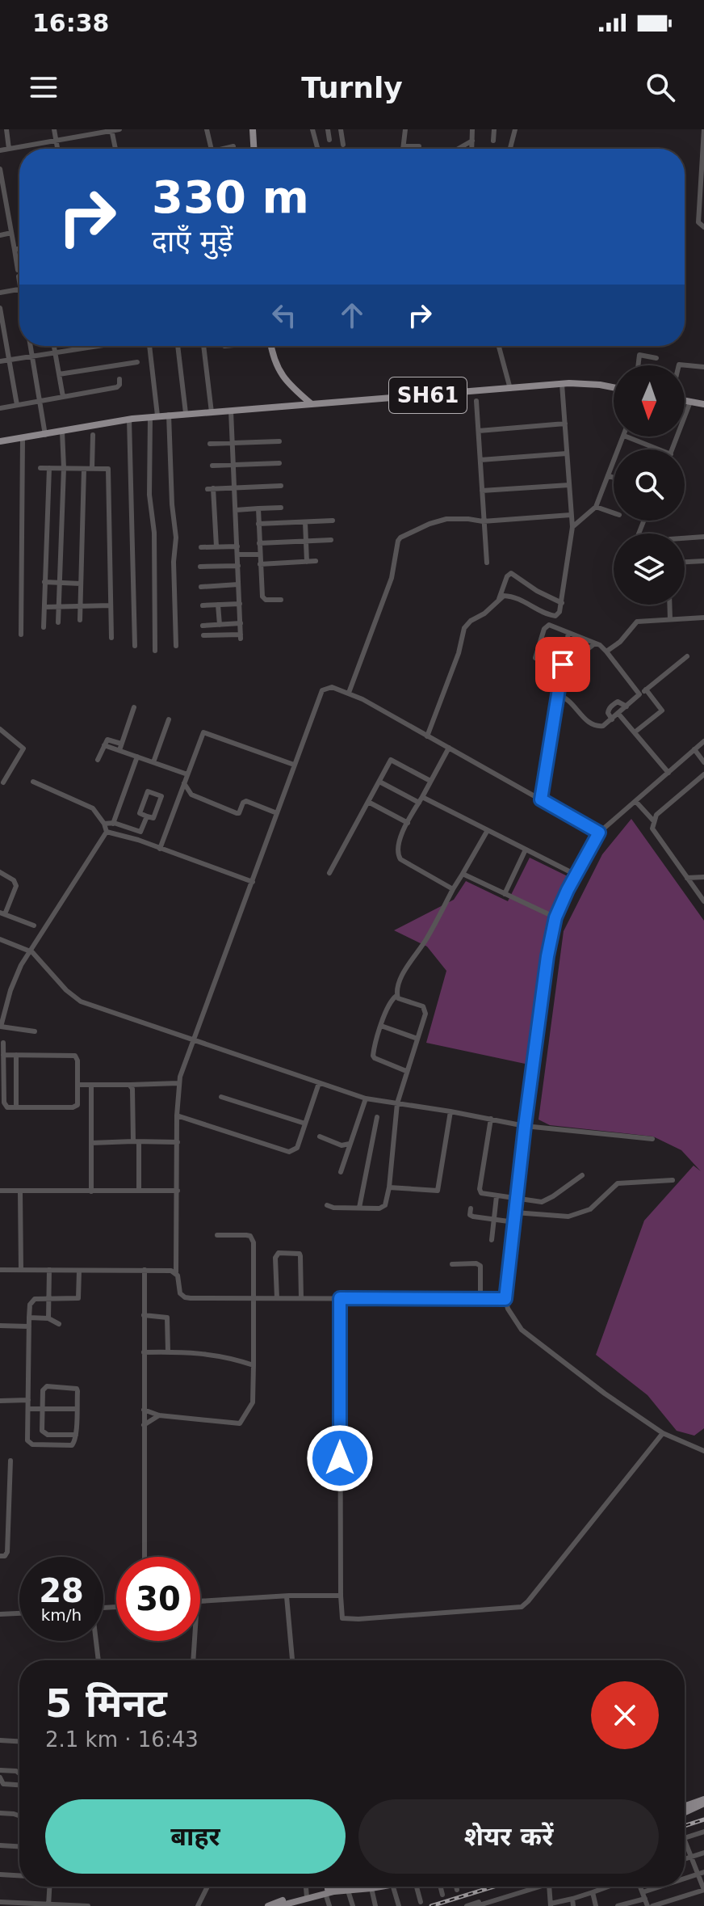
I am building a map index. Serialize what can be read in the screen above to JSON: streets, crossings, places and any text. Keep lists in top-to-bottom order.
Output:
{
  "streets": {
    "main road": ["SH61"]
  },
  "north": "bottom",
  "page": {
    "status": "16:38",
    "header": "Turnly",
    "turn": ["330 m", "दाएँ मुड़ें"],
    "speed": "28 km/h",
    "limit": "30",
    "heading": ["5 मिनट", "2.1 km · 16:43"],
    "buttons": ["बाहर", "शेयर करें"]
  }
}
